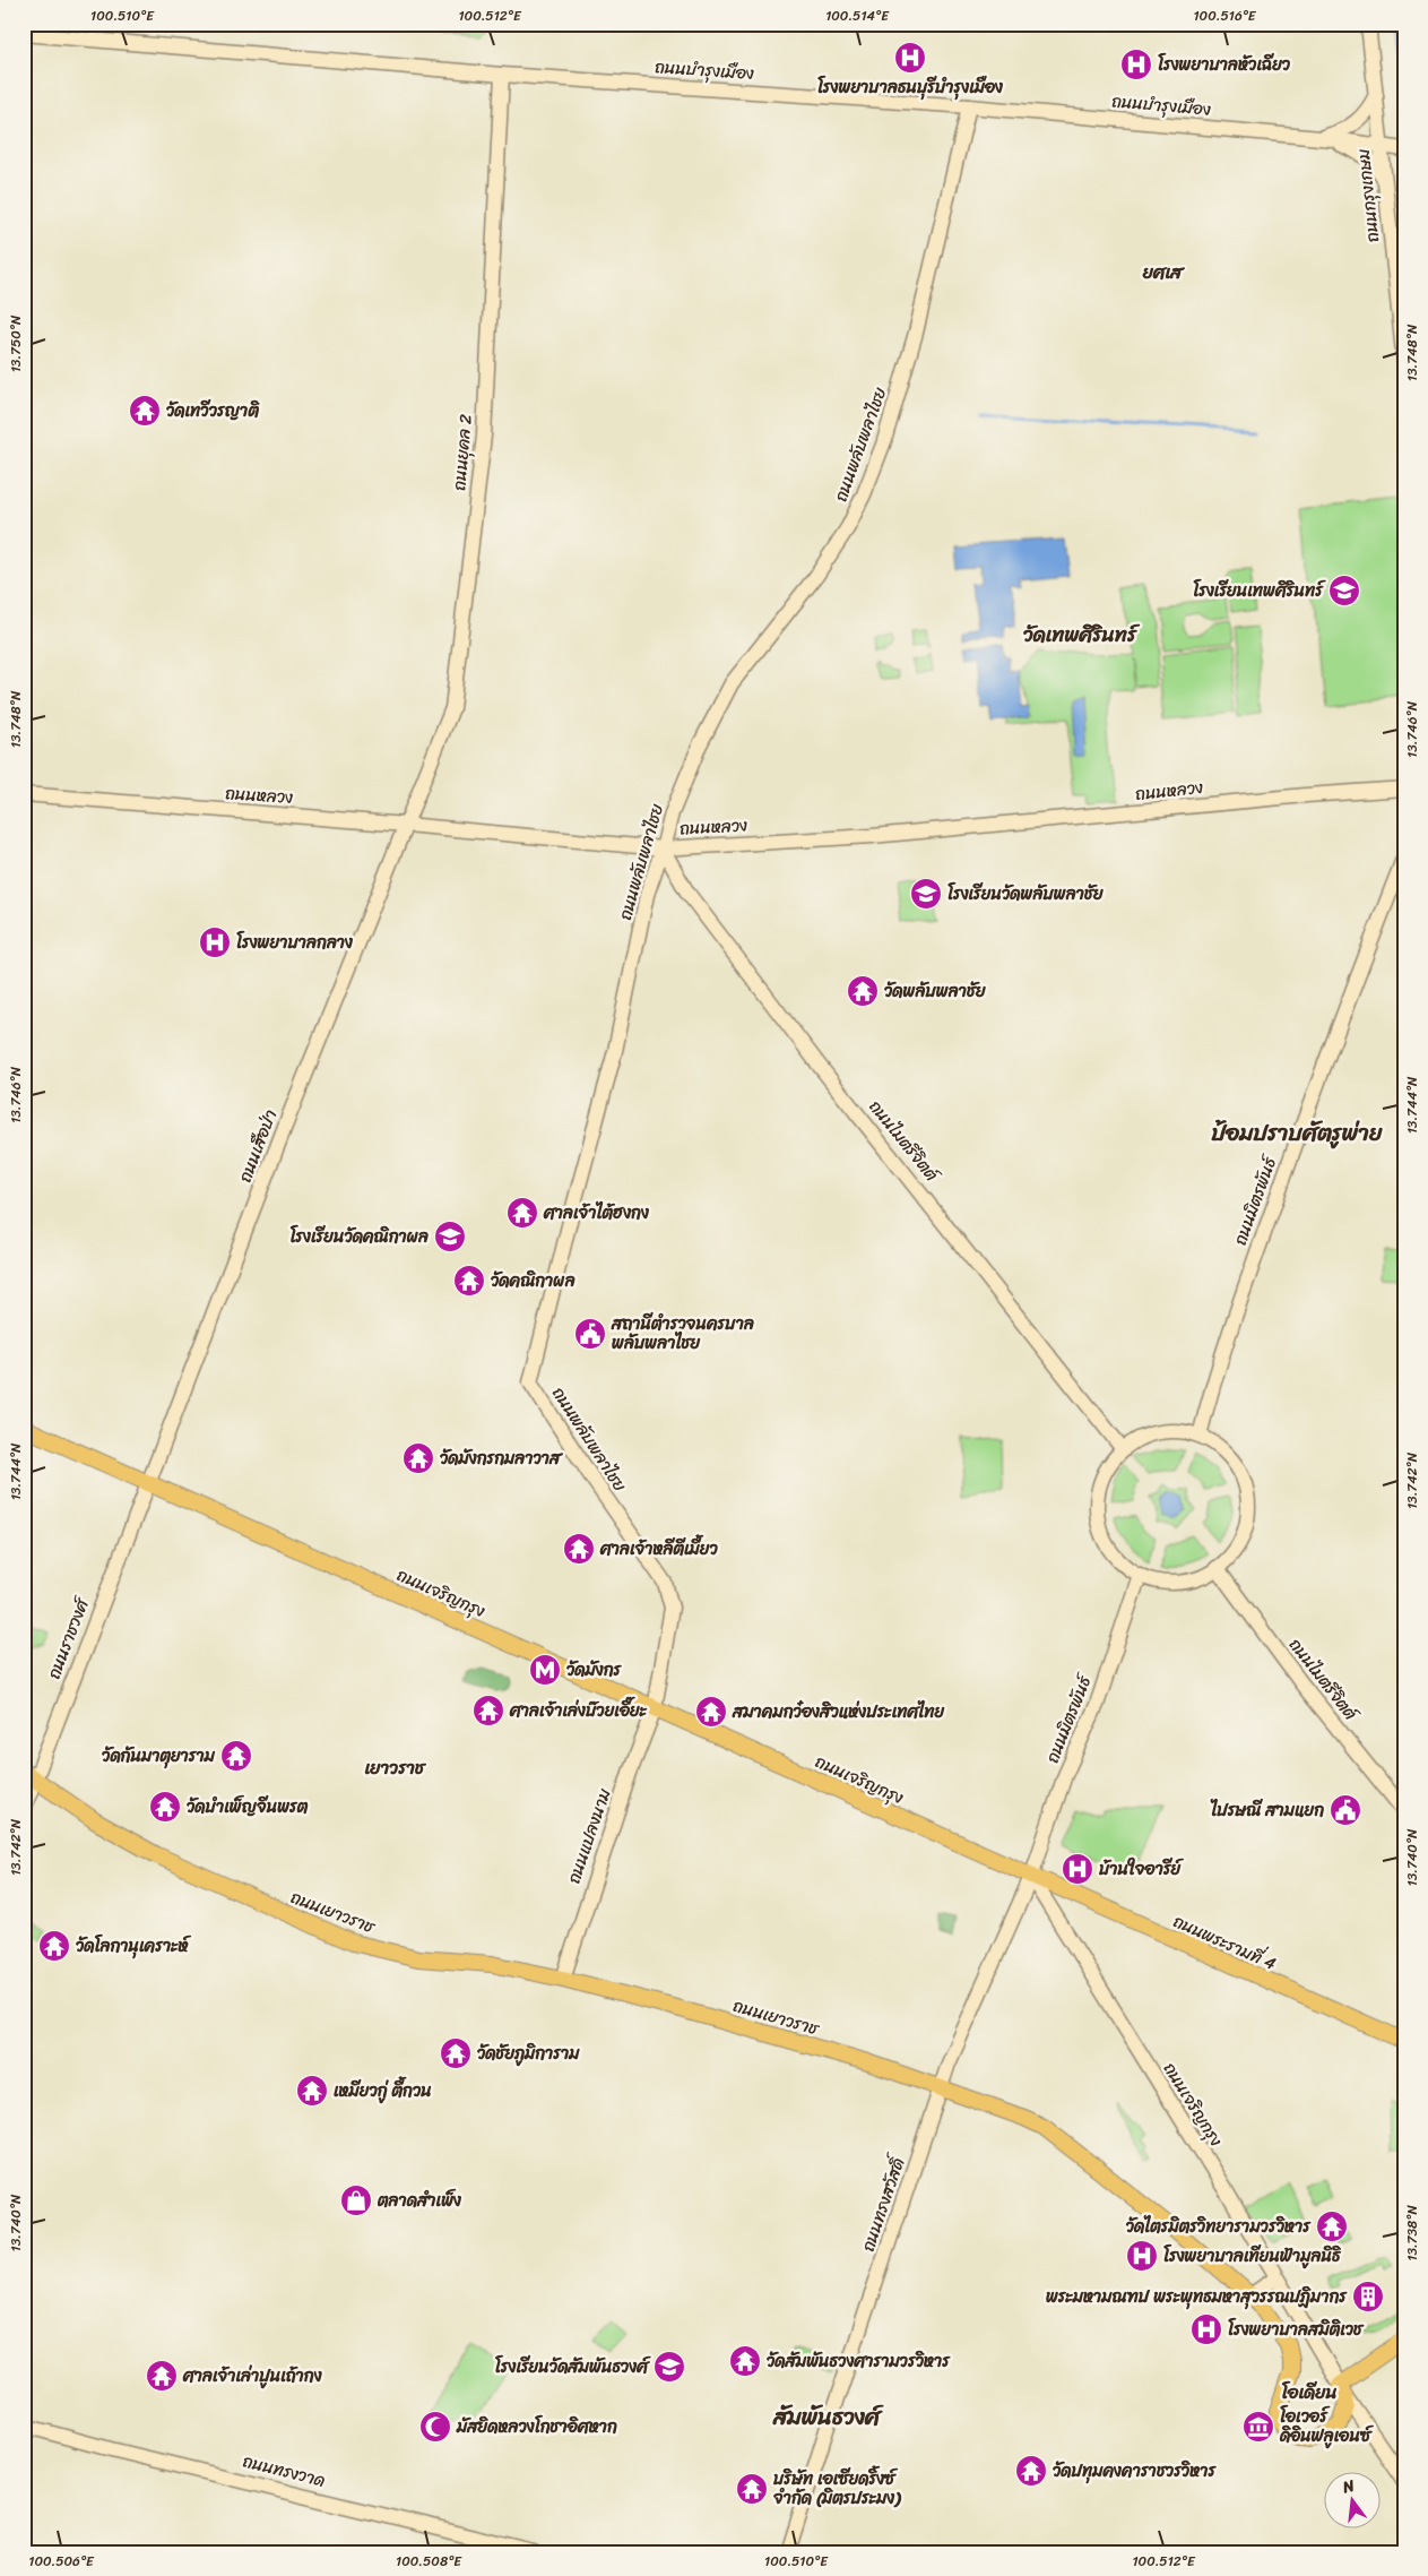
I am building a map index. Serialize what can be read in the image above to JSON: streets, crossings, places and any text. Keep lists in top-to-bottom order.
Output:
{
  "streets": {
    "main road": ["ถนนเจริญกรุง", "ถนนเยาวราช", "ถนนพระรามที่ 4"],
    "street": [
      "ถนนบำรุงเมือง",
      "ถนนกรุงเกษม",
      "ถนนพลับพลาไชย",
      "ถนนยุคล 2",
      "ถนนหลวง",
      "ถนนไมตรีจิตต์",
      "ถนนเสือป่า",
      "ถนนมิตรพันธ์",
      "ถนนราชวงศ์",
      "ถนนแปลงนาม",
      "ถนนทรงสวัสดิ์",
      "ถนนทรงวาด"
    ]
  },
  "crossings": [
    ["ถนนบำรุงเมือง", "ถนนกรุงเกษม"],
    ["ถนนบำรุงเมือง", "ถนนพลับพลาไชย"],
    ["ถนนบำรุงเมือง", "ถนนยุคล 2"],
    ["ถนนพลับพลาไชย", "ถนนหลวง"],
    ["ถนนพลับพลาไชย", "ถนนไมตรีจิตต์"],
    ["ถนนพลับพลาไชย", "ถนนเจริญกรุง"],
    ["ถนนพลับพลาไชย", "ถนนแปลงนาม"],
    ["ถนนยุคล 2", "ถนนหลวง"],
    ["ถนนยุคล 2", "ถนนเสือป่า"],
    ["ถนนหลวง", "ถนนไมตรีจิตต์"],
    ["ถนนหลวง", "ถนนเสือป่า"],
    ["ถนนไมตรีจิตต์", "ถนนมิตรพันธ์"],
    ["ถนนเสือป่า", "ถนนเจริญกรุง"],
    ["ถนนเสือป่า", "ถนนราชวงศ์"],
    ["ถนนมิตรพันธ์", "ถนนเจริญกรุง"],
    ["ถนนมิตรพันธ์", "ถนนพระรามที่ 4"],
    ["ถนนมิตรพันธ์", "ถนนทรงสวัสดิ์"],
    ["ถนนเจริญกรุง", "ถนนราชวงศ์"],
    ["ถนนเจริญกรุง", "ถนนแปลงนาม"],
    ["ถนนเจริญกรุง", "ถนนเยาวราช"],
    ["ถนนเจริญกรุง", "ถนนพระรามที่ 4"],
    ["ถนนเจริญกรุง", "ถนนทรงสวัสดิ์"],
    ["ถนนราชวงศ์", "ถนนเยาวราช"],
    ["ถนนแปลงนาม", "ถนนเยาวราช"],
    ["ถนนเยาวราช", "ถนนทรงสวัสดิ์"],
    ["ถนนพระรามที่ 4", "ถนนทรงสวัสดิ์"]
  ],
  "districts": [
    "ยศเส",
    "วัดเทพศิรินทร์",
    "ป้อมปราบศัตรูพ่าย",
    "เยาวราช",
    "โอเดียน",
    "สัมพันธวงศ์"
  ],
  "places": {
    "hospital": [
      "โรงพยาบาลธนบุรีบำรุงเมือง",
      "โรงพยาบาลหัวเฉียว",
      "โรงพยาบาลกลาง",
      "บ้านใจอารีย์",
      "โรงพยาบาลเทียนฟ้ามูลนิธิ",
      "โรงพยาบาลสมิติเวช"
    ],
    "temple": [
      "วัดเทวีวรญาติ",
      "วัดพลับพลาชัย",
      "ศาลเจ้าไต้ฮงกง",
      "วัดคณิกาผล",
      "วัดมังกรกมลาวาส",
      "ศาลเจ้าหลีตีเมี้ยว",
      "ศาลเจ้าเล่งบ๊วยเอี๊ยะ",
      "สมาคมกว๋องสิวแห่งประเทศไทย",
      "วัดกันมาตุยาราม",
      "วัดบำเพ็ญจีนพรต",
      "วัดโลกานุเคราะห์",
      "วัดชัยภูมิการาม",
      "เหมียวกู่ ตี้กวน",
      "วัดไตรมิตรวิทยารามวรวิหาร",
      "วัดสัมพันธวงศารามวรวิหาร",
      "ศาลเจ้าเล่าปูนเถ้ากง",
      "วัดปทุมคงคาราชวรวิหาร",
      "บริษัท เอเซียดริ้งซ์ จำกัด (มิตรประมง)"
    ],
    "school or university": [
      "โรงเรียนเทพศิรินทร์",
      "โรงเรียนวัดพลับพลาชัย",
      "โรงเรียนวัดคณิกาผล",
      "โรงเรียนวัดสัมพันธวงศ์"
    ],
    "public building": ["สถานีตำรวจนครบาล พลับพลาไชย", "ไปรษณี สามแยก"],
    "metro station": ["วัดมังกร"],
    "shop": ["ตลาดสำเพ็ง"],
    "building": ["พระมหามณฑป พระพุทธมหาสุวรรณปฏิมากร"],
    "mosque": ["มัสยิดหลวงโกชาอิศหาก"],
    "museum": ["โอเวอร์ ดิอินฟลูเอนซ์"]
  },
  "north": "top",
  "coordinates": [
    "100.510°E",
    "100.512°E",
    "100.514°E",
    "100.516°E",
    "13.750°N",
    "13.748°N",
    "13.746°N",
    "13.744°N",
    "13.742°N",
    "13.740°N",
    "13.738°N",
    "100.506°E",
    "100.508°E"
  ]
}
